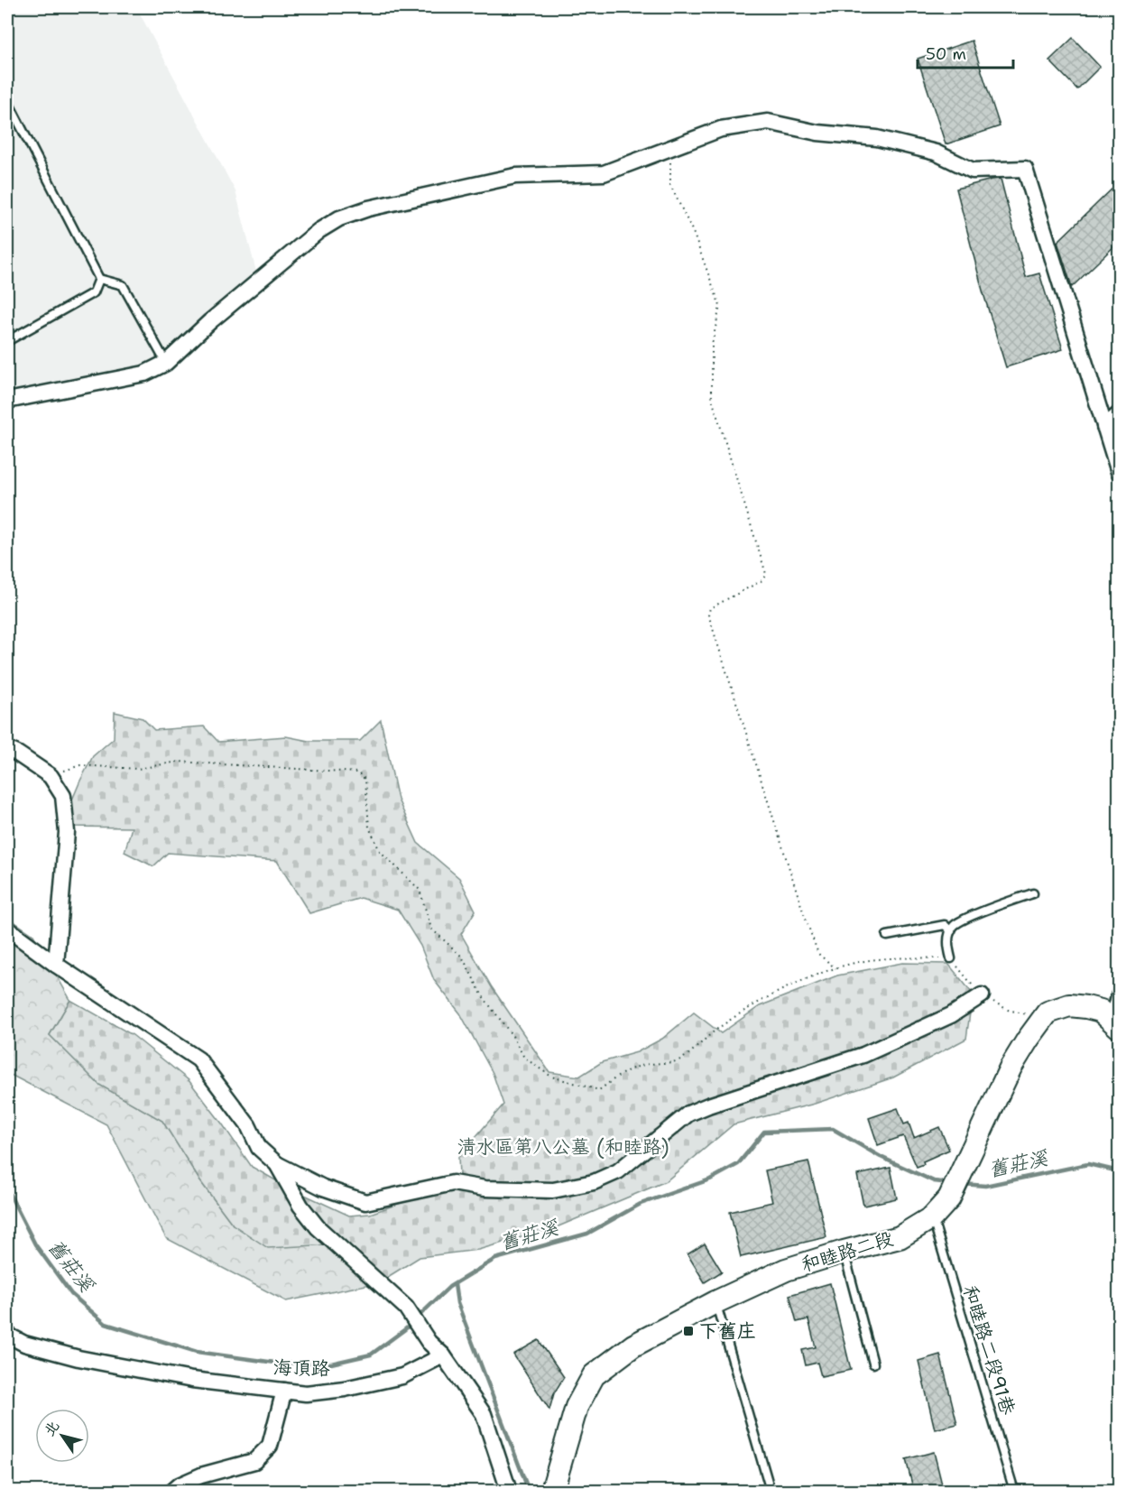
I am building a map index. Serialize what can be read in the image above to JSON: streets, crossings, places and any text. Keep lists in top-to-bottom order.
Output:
{
  "streets": {
    "street": ["和睦路二段", "海頂路"],
    "lane": ["和睦路二段91巷"]
  },
  "crossings": [
    ["和睦路二段", "和睦路二段91巷"]
  ],
  "water": ["舊莊溪"],
  "parks": ["清水區第八公墓 (和睦路)"],
  "places": {
    "transit": ["下舊庄"]
  },
  "scale_bar": "50 m",
  "north": "top left"
}
